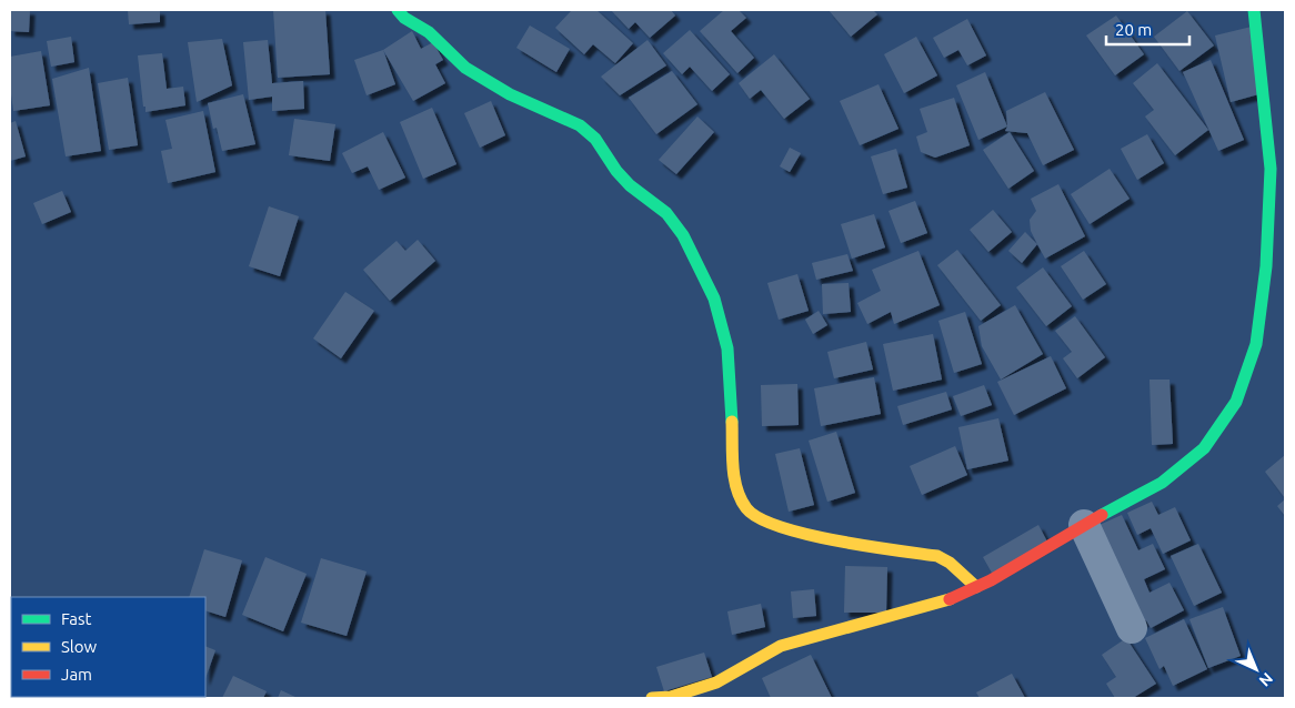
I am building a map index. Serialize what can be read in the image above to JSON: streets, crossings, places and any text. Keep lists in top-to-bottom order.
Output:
{
  "legend": ["Fast", "Slow", "Jam"],
  "scale_bar": "20 m",
  "north": "bottom right"
}
